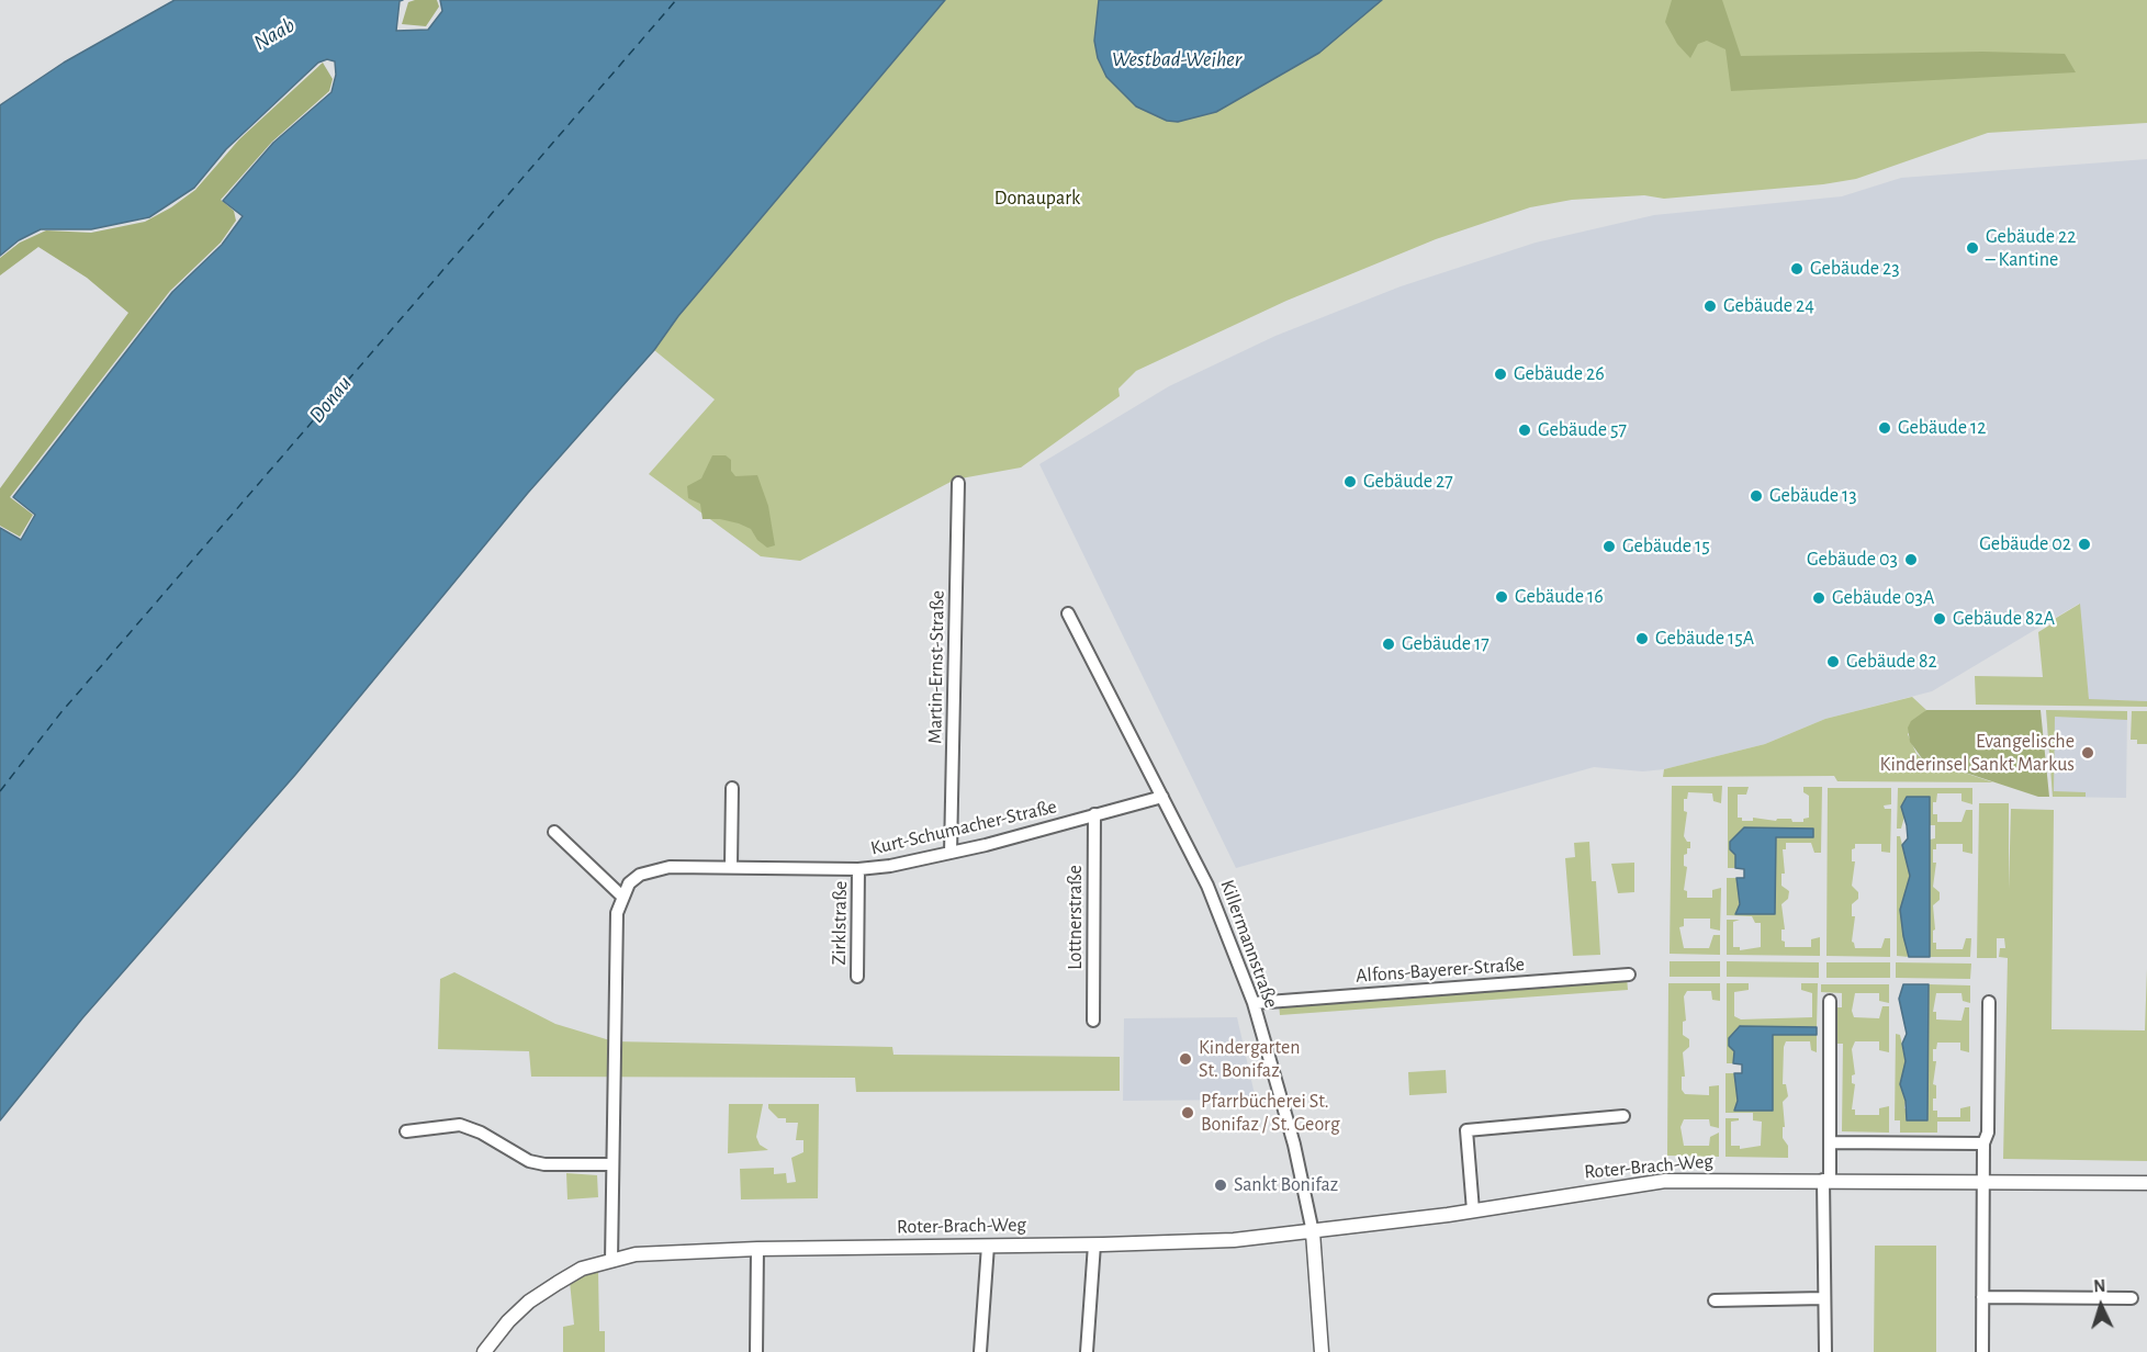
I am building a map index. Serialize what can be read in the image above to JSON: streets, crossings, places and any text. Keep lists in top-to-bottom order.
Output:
{
  "streets": {
    "street": [
      "Martin-Ernst-Straße",
      "Kurt-Schumacher-Straße",
      "Lottnerstraße",
      "Zirklstraße",
      "Killermannstraße",
      "Alfons-Bayerer-Straße",
      "Roter-Brach-Weg"
    ]
  },
  "crossings": [
    ["Martin-Ernst-Straße", "Kurt-Schumacher-Straße"],
    ["Kurt-Schumacher-Straße", "Lottnerstraße"],
    ["Kurt-Schumacher-Straße", "Zirklstraße"],
    ["Kurt-Schumacher-Straße", "Killermannstraße"],
    ["Killermannstraße", "Alfons-Bayerer-Straße"],
    ["Killermannstraße", "Roter-Brach-Weg"]
  ],
  "water": ["Naab", "Westbad-Weiher", "Donau"],
  "parks": ["Donaupark"],
  "places": [
    "Gebäude 22 – Kantine",
    "Gebäude 23",
    "Gebäude 24",
    "Gebäude 26",
    "Gebäude 12",
    "Gebäude 57",
    "Gebäude 27",
    "Gebäude 13",
    "Gebäude 02",
    "Gebäude 15",
    "Gebäude 03",
    "Gebäude 16",
    "Gebäude 03A",
    "Gebäude 82A",
    "Gebäude 15A",
    "Gebäude 17",
    "Gebäude 82",
    "Evangelische Kinderinsel Sankt Markus",
    "Kindergarten St. Bonifaz",
    "Pfarrbücherei St. Bonifaz / St. Georg",
    "Sankt Bonifaz"
  ],
  "north": "top"
}
